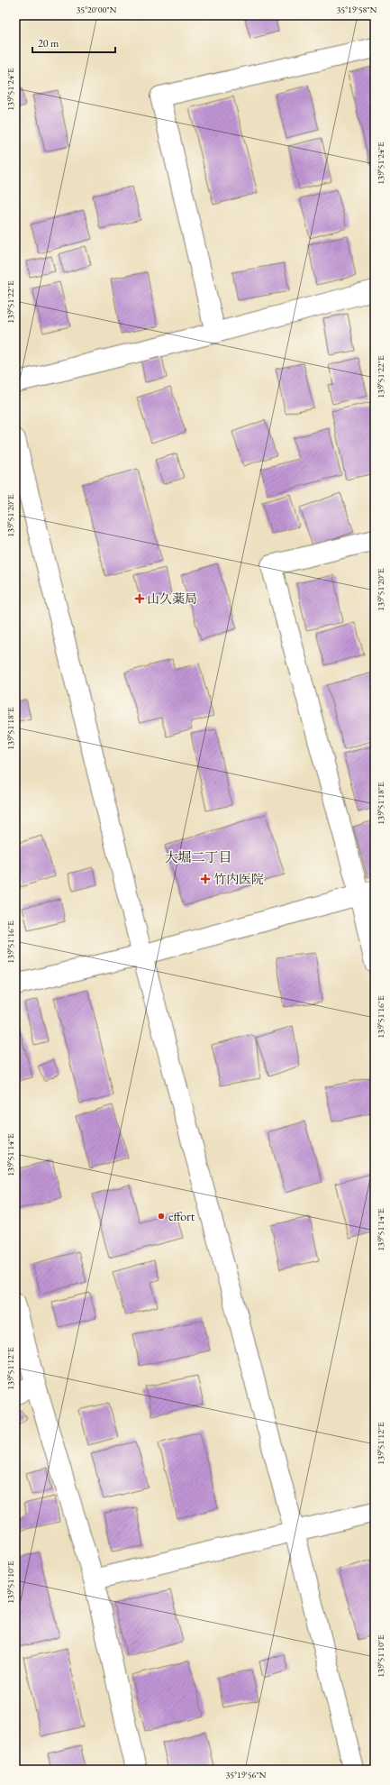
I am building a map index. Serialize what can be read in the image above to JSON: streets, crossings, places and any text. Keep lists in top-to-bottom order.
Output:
{
  "districts": ["大堀二丁目"],
  "places": {
    "health": ["山久薬局", "竹内医院"],
    "other": ["effort"]
  },
  "scale_bar": "20 m",
  "coordinates": [
    "35°20'00\"N",
    "35°19'58\"N",
    "139°51'24\"E",
    "139°51'22\"E",
    "139°51'20\"E",
    "139°51'18\"E",
    "139°51'16\"E",
    "139°51'14\"E",
    "139°51'12\"E",
    "139°51'10\"E",
    "35°19'56\"N"
  ]
}
